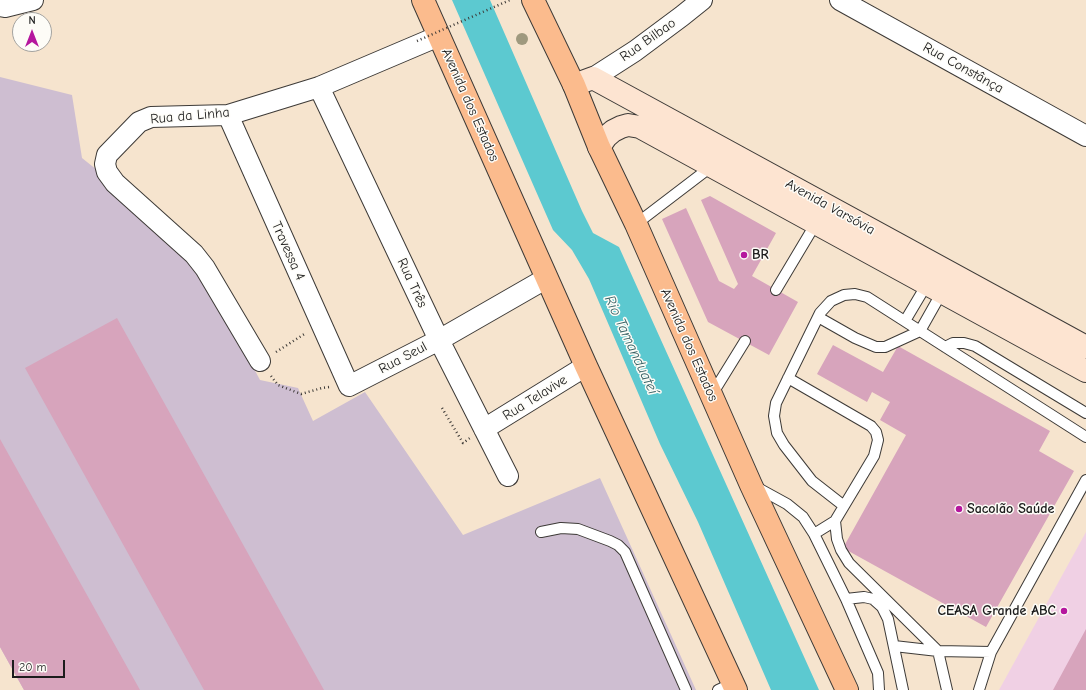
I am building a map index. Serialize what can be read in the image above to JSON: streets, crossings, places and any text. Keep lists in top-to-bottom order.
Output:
{
  "streets": {
    "highway": ["Avenida dos Estados"],
    "main road": ["Avenida Varsóvia"],
    "street": [
      "Rua Bilbao",
      "Rua Constânça",
      "Rua da Linha",
      "Travessa 4",
      "Rua Três",
      "Rua Seul",
      "Rua Telavive"
    ]
  },
  "crossings": [
    ["Rua Bilbao", "Avenida dos Estados"],
    ["Rua Bilbao", "Avenida Varsóvia"],
    ["Avenida dos Estados", "Rua da Linha"],
    ["Avenida dos Estados", "Avenida Varsóvia"],
    ["Avenida dos Estados", "Rua Seul"],
    ["Avenida dos Estados", "Rua Telavive"],
    ["Rua da Linha", "Travessa 4"],
    ["Rua da Linha", "Rua Três"],
    ["Travessa 4", "Rua Seul"],
    ["Rua Três", "Rua Seul"],
    ["Rua Três", "Rua Telavive"]
  ],
  "water": ["Rio Tamanduateí"],
  "places": ["BR", "Sacolão Saúde", "CEASA Grande ABC"],
  "scale_bar": "20 m",
  "north": "top"
}
